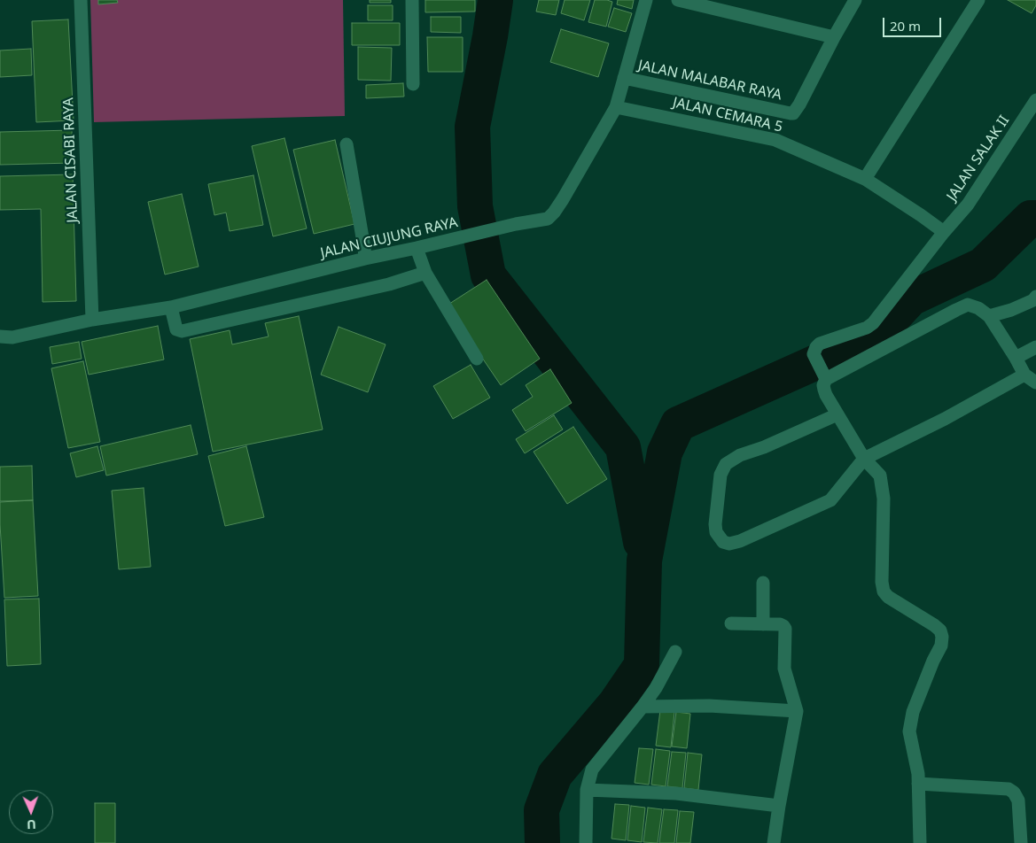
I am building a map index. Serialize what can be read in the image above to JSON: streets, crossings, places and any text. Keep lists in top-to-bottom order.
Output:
{
  "streets": {
    "street": [
      "JALAN MALABAR RAYA",
      "JALAN CEMARA 5",
      "JALAN SALAK II",
      "JALAN CISABI RAYA",
      "JALAN CIUJUNG RAYA"
    ]
  },
  "crossings": [
    ["JALAN MALABAR RAYA", "JALAN CIUJUNG RAYA"],
    ["JALAN CEMARA 5", "JALAN SALAK II"],
    ["JALAN CEMARA 5", "JALAN CIUJUNG RAYA"],
    ["JALAN CISABI RAYA", "JALAN CIUJUNG RAYA"]
  ],
  "scale_bar": "20 m",
  "north": "bottom"
}
